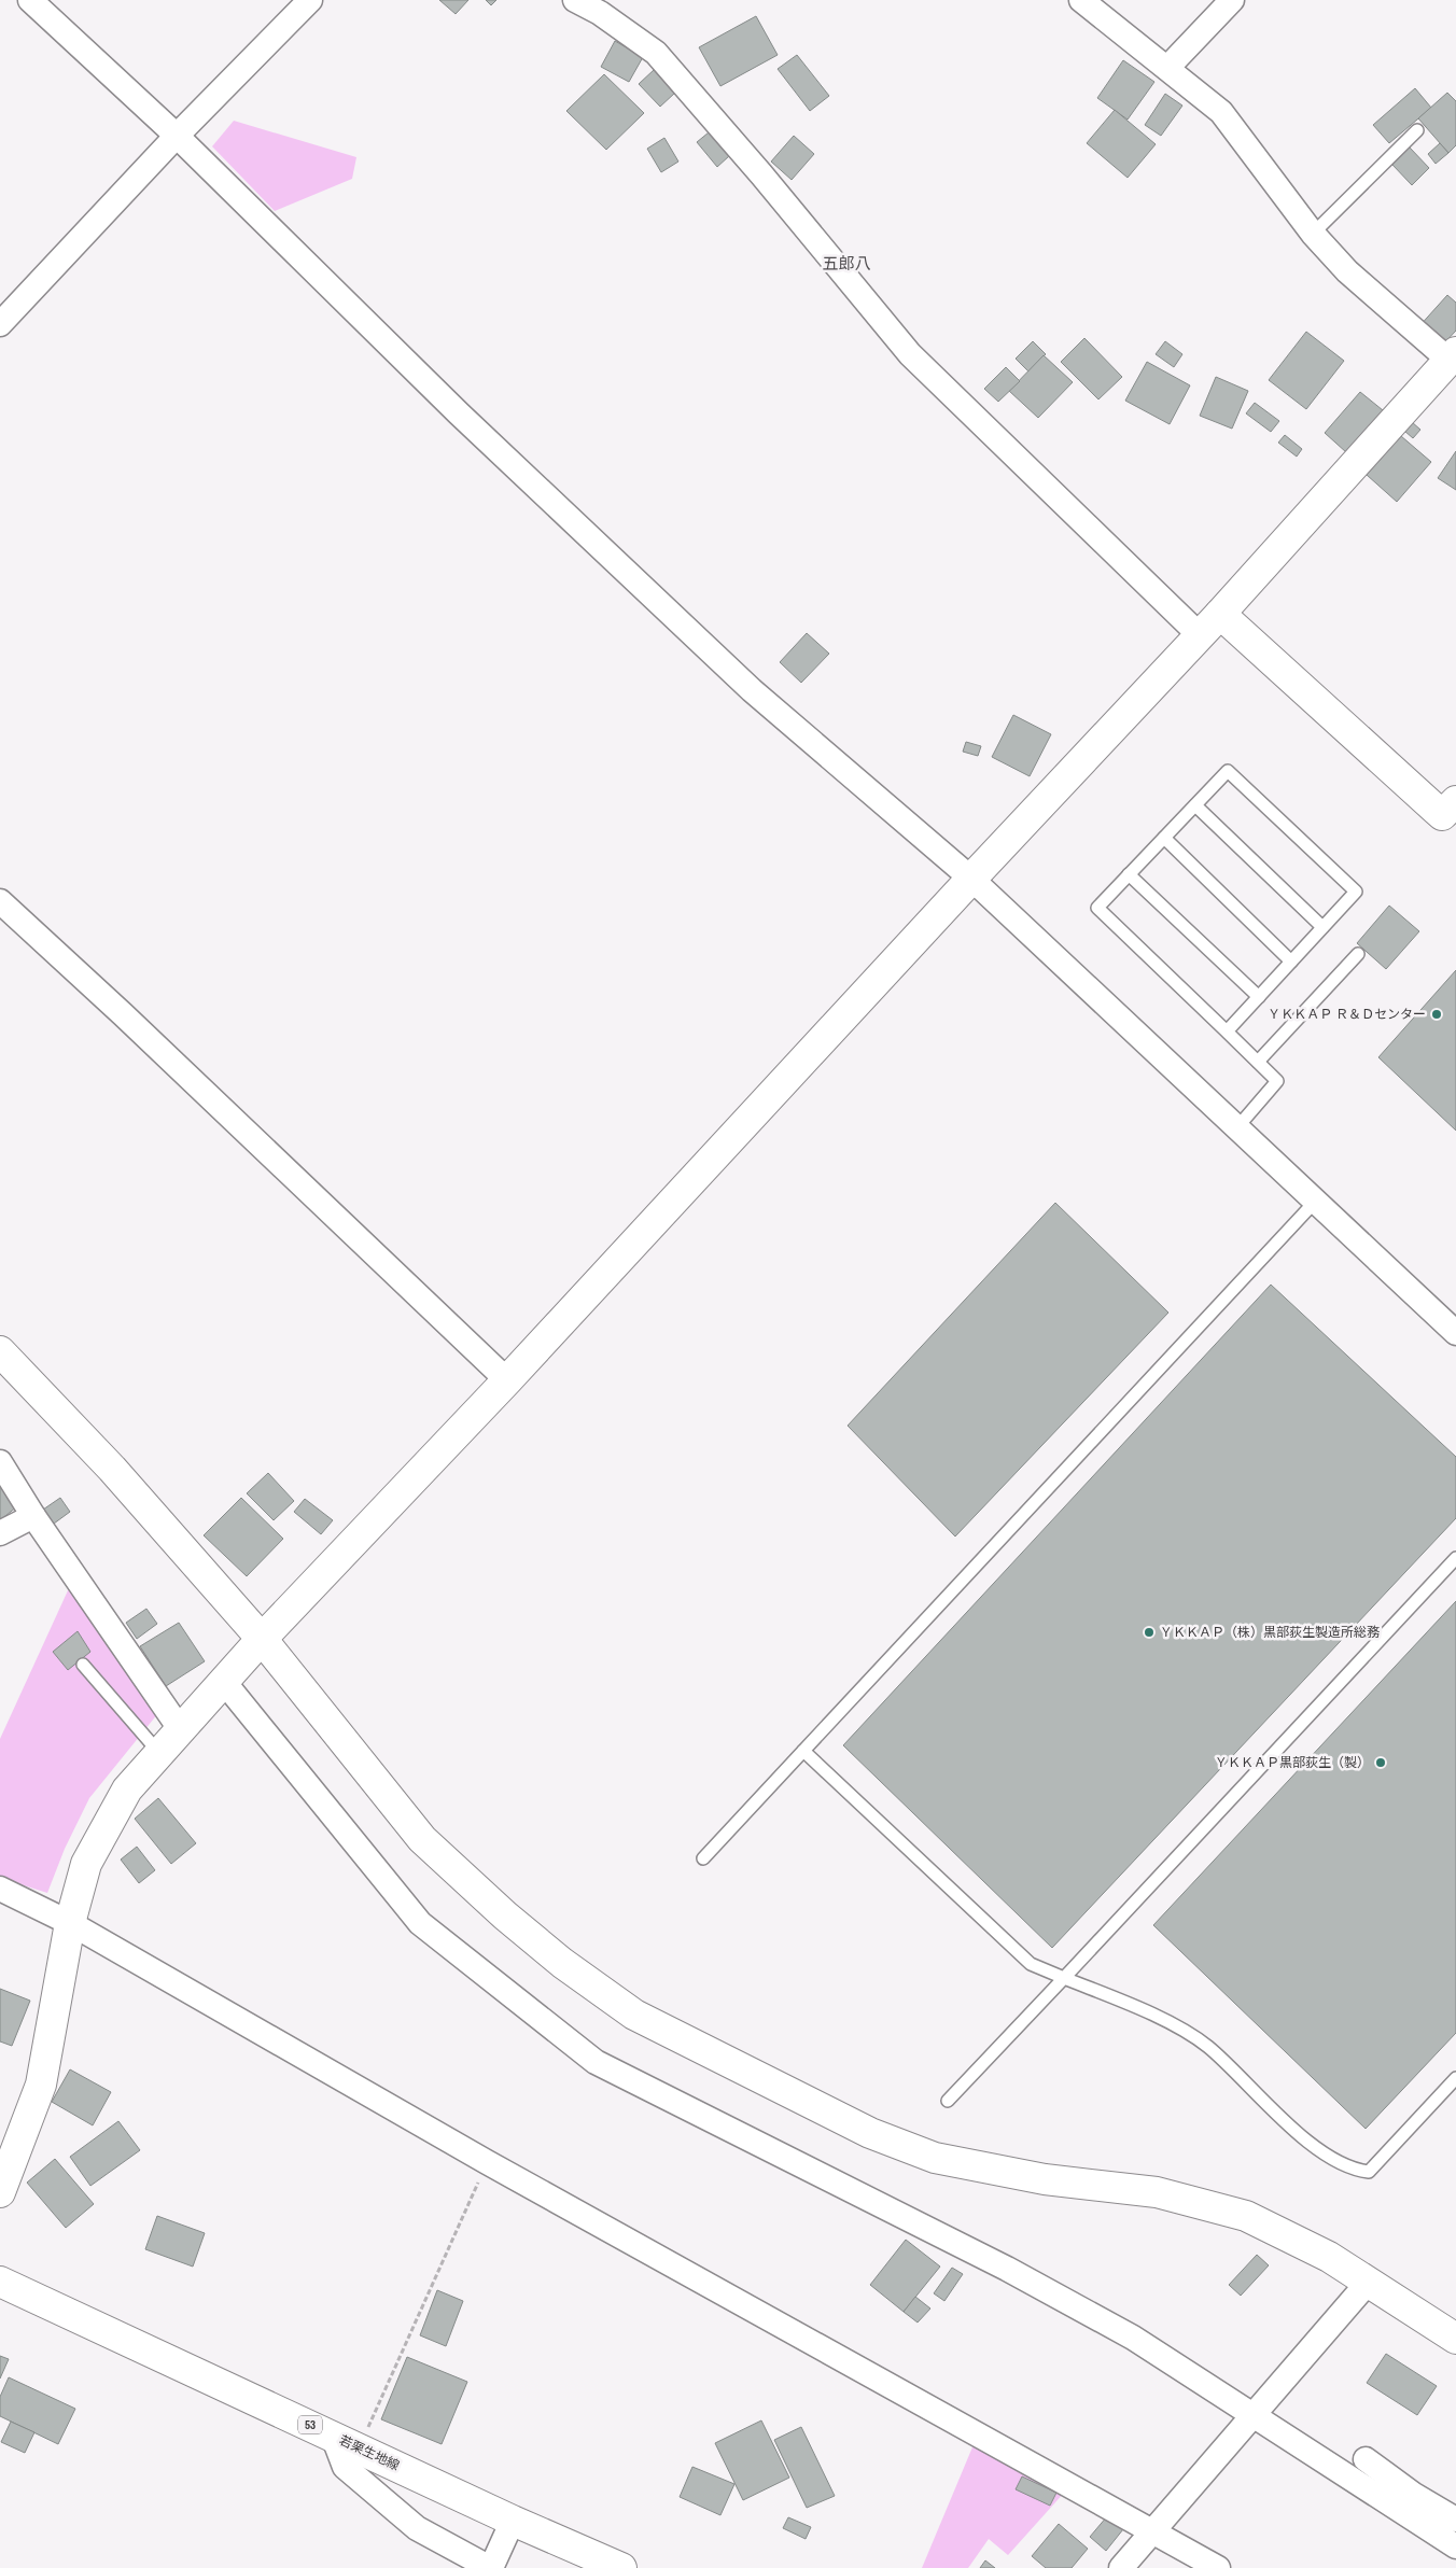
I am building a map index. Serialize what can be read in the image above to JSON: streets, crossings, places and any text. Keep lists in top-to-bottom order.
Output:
{
  "streets": {
    "street": ["53", "若栗生地線"]
  },
  "districts": ["五郎八"],
  "places": ["ＹＫＫＡＰ Ｒ＆Ｄセンター", "ＹＫＫＡＰ（株）黒部荻生製造所総務", "ＹＫＫＡＰ黒部荻生（製）"]
}
